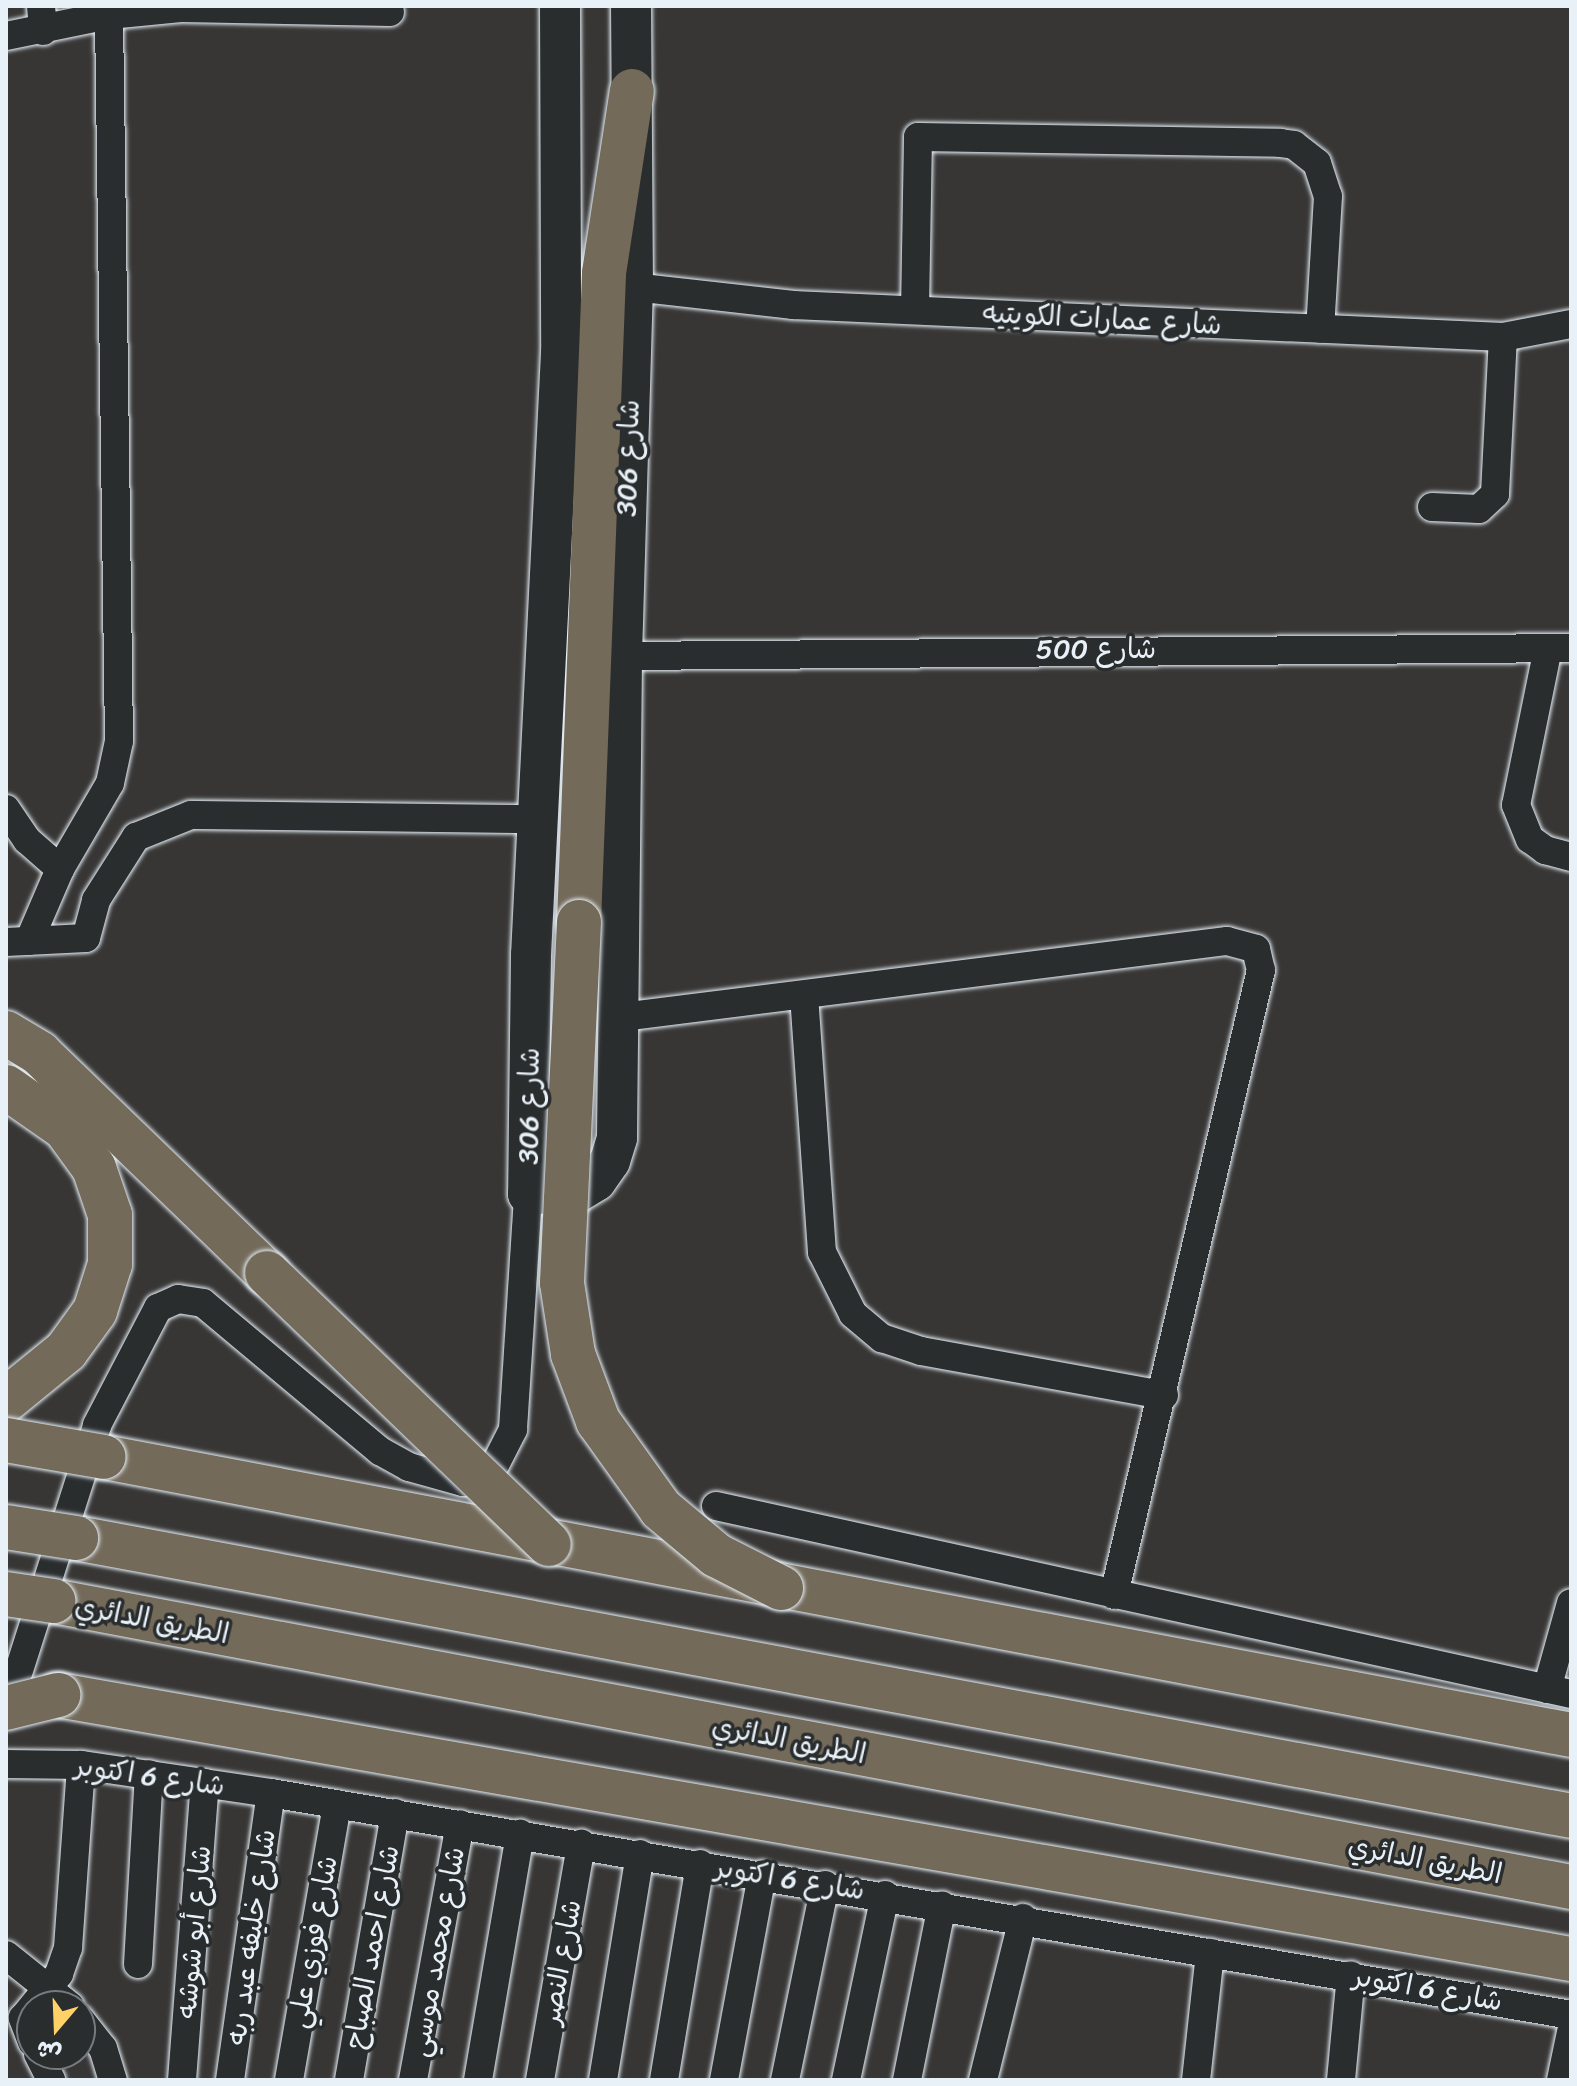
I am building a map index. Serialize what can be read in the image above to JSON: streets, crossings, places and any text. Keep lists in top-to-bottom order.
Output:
{
  "streets": {
    "highway": ["الطريق الدائري"],
    "street": [
      "شارع عمارات الكويتيه",
      "شارع 306",
      "شارع 500",
      "شارع 6 اكتوبر",
      "شارع أبو شوشه",
      "شارع خليفه عبد ربه",
      "شارع فوزي علي",
      "شارع احمد الصباح",
      "شارع محمد موسي",
      "شارع النصر"
    ]
  },
  "crossings": [
    ["شارع عمارات الكويتيه", "شارع 306"],
    ["شارع 306", "شارع 500"],
    ["شارع 6 اكتوبر", "شارع أبو شوشه"],
    ["شارع 6 اكتوبر", "شارع خليفه عبد ربه"],
    ["شارع 6 اكتوبر", "شارع فوزي علي"],
    ["شارع 6 اكتوبر", "شارع احمد الصباح"],
    ["شارع 6 اكتوبر", "شارع محمد موسي"],
    ["شارع 6 اكتوبر", "شارع النصر"]
  ],
  "north": "bottom"
}
